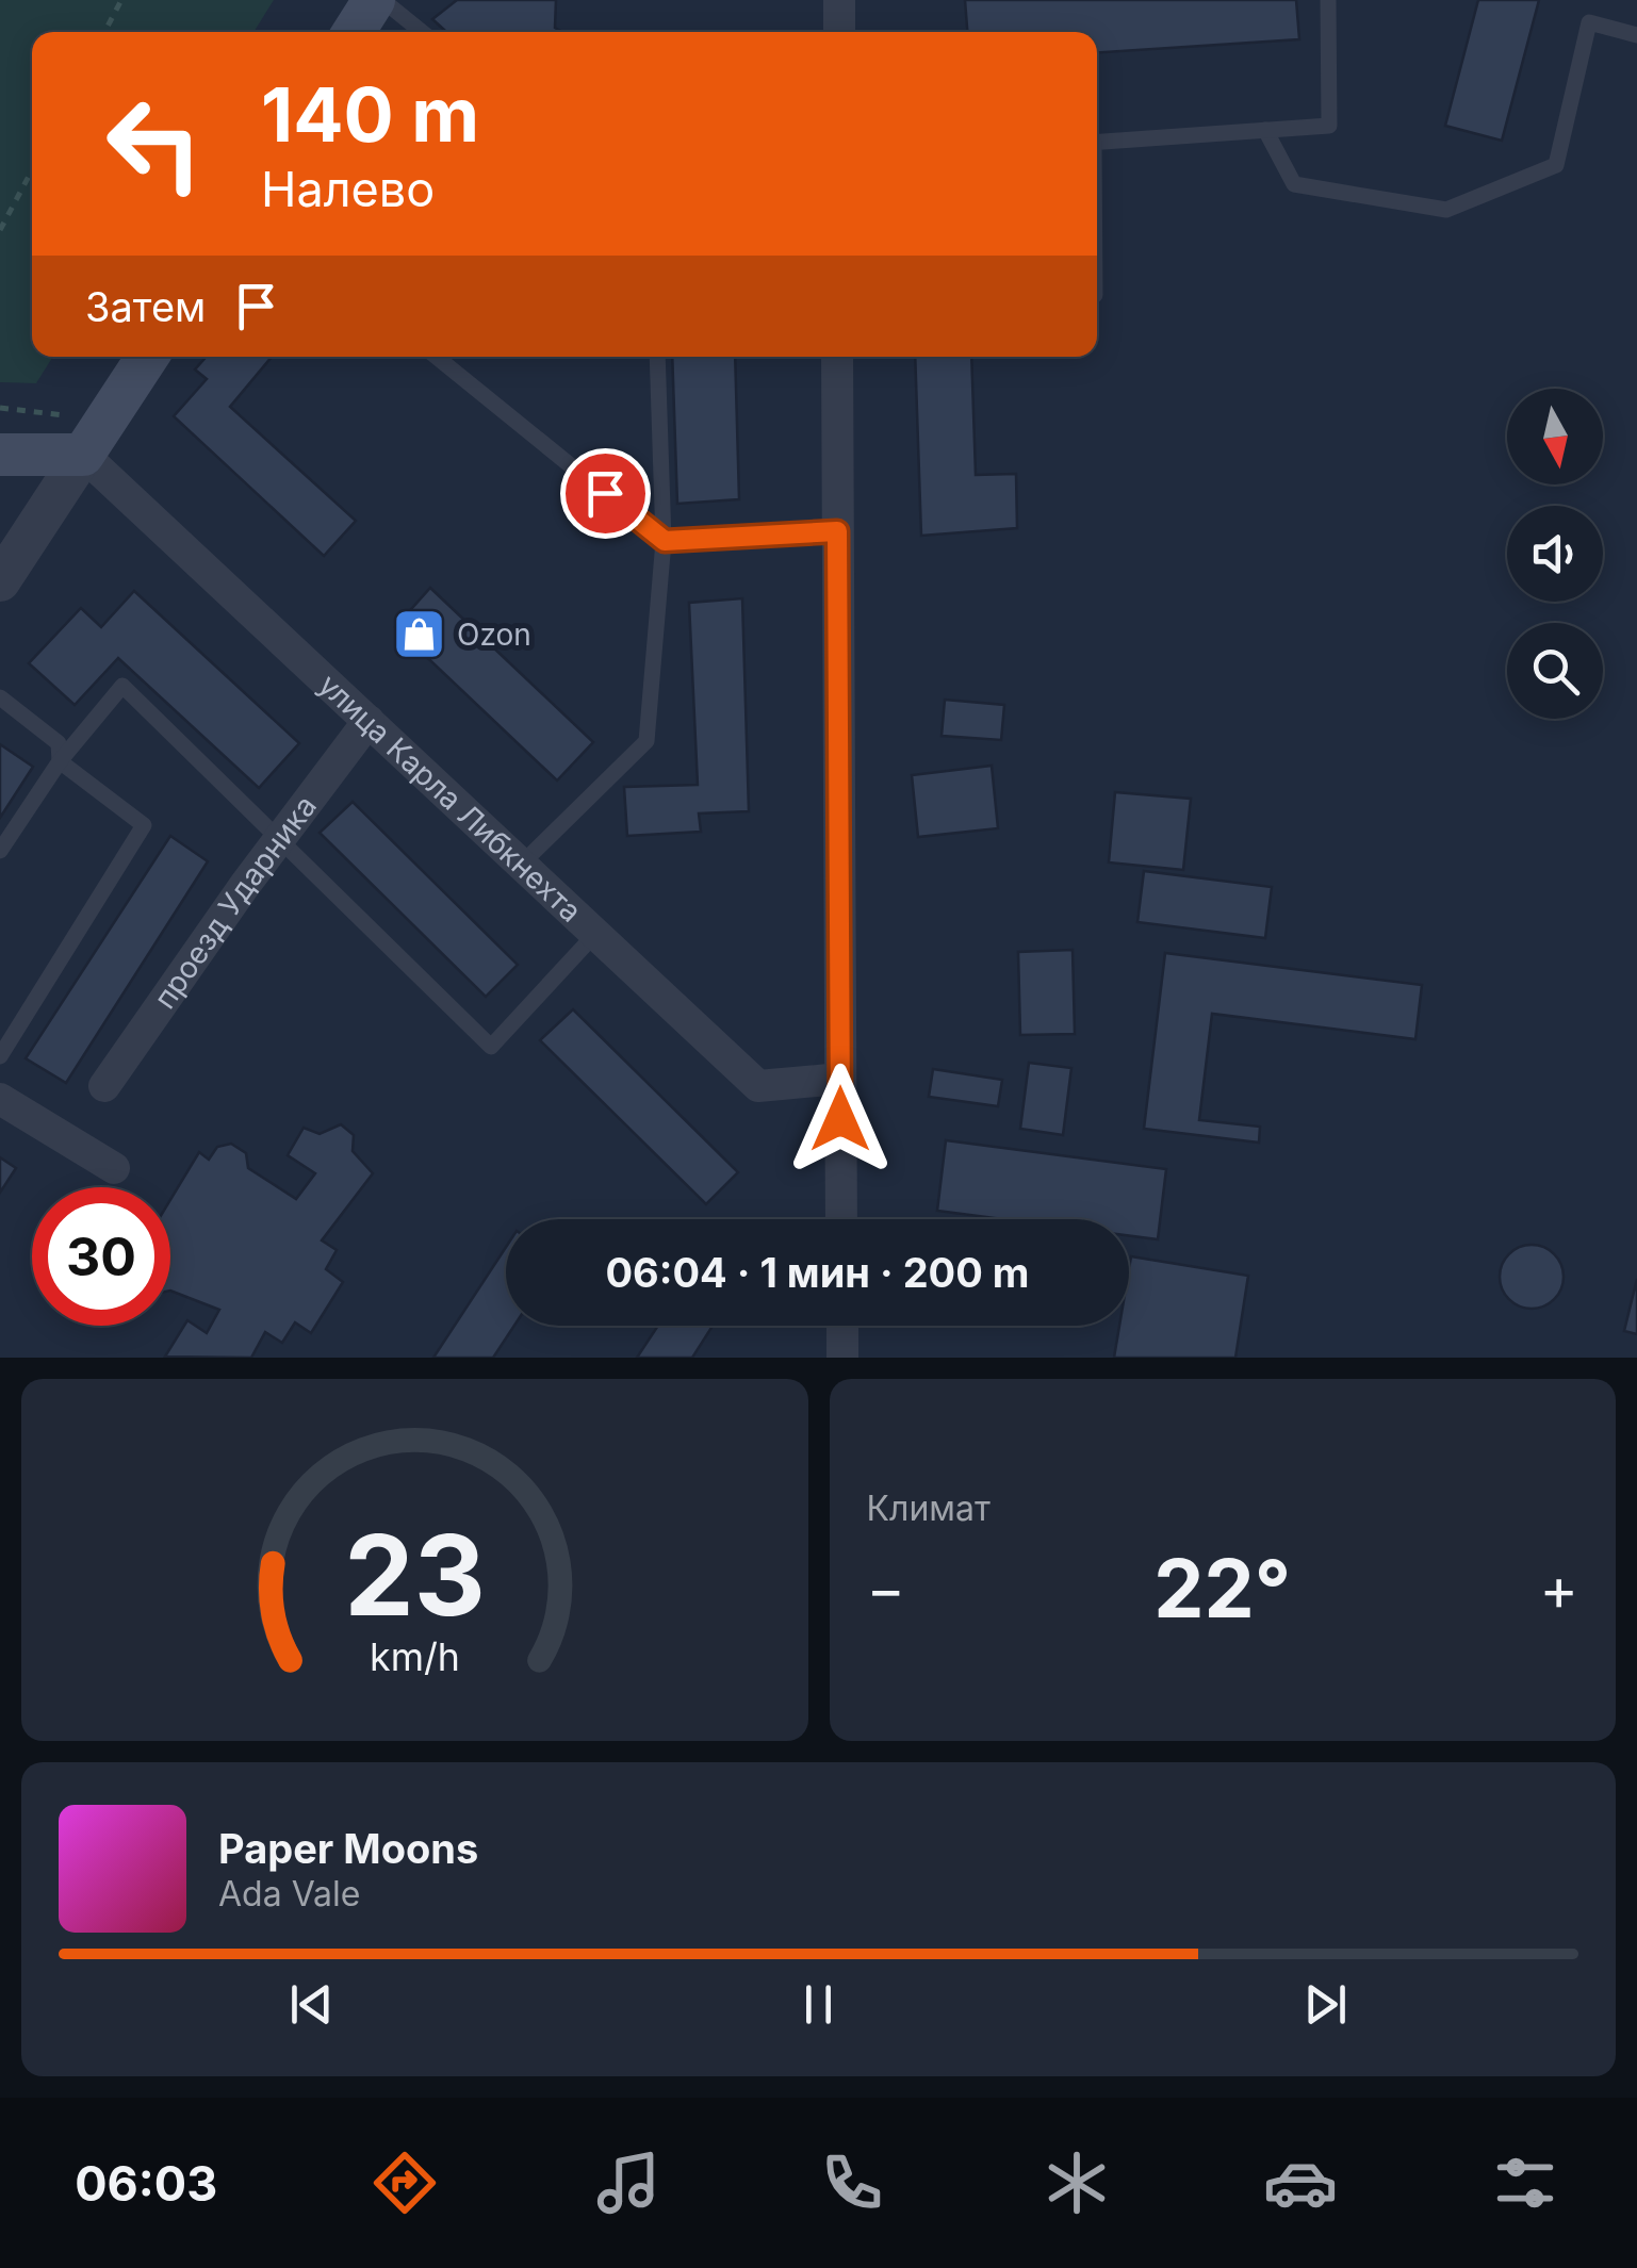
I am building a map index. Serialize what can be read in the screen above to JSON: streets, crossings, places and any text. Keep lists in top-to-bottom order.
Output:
{
  "streets": {
    "street": ["улица Карла Либкнехта", "проезд Ударника"]
  },
  "crossings": [
    ["улица Карла Либкнехта", "проезд Ударника"]
  ],
  "places": {
    "shop": ["Ozon"]
  },
  "north": "bottom",
  "page": {
    "turn": ["140 m", "Налево"],
    "then": "Затем",
    "limit": "30",
    "trip": "06:04 · 1 мин · 200 m",
    "tile": "Климат",
    "heat": ["−", "22°", "+"],
    "song": ["Paper Moons", "Ada Vale"],
    "tabs": "06:03",
    "gauge": ["23", "km/h"]
  }
}
